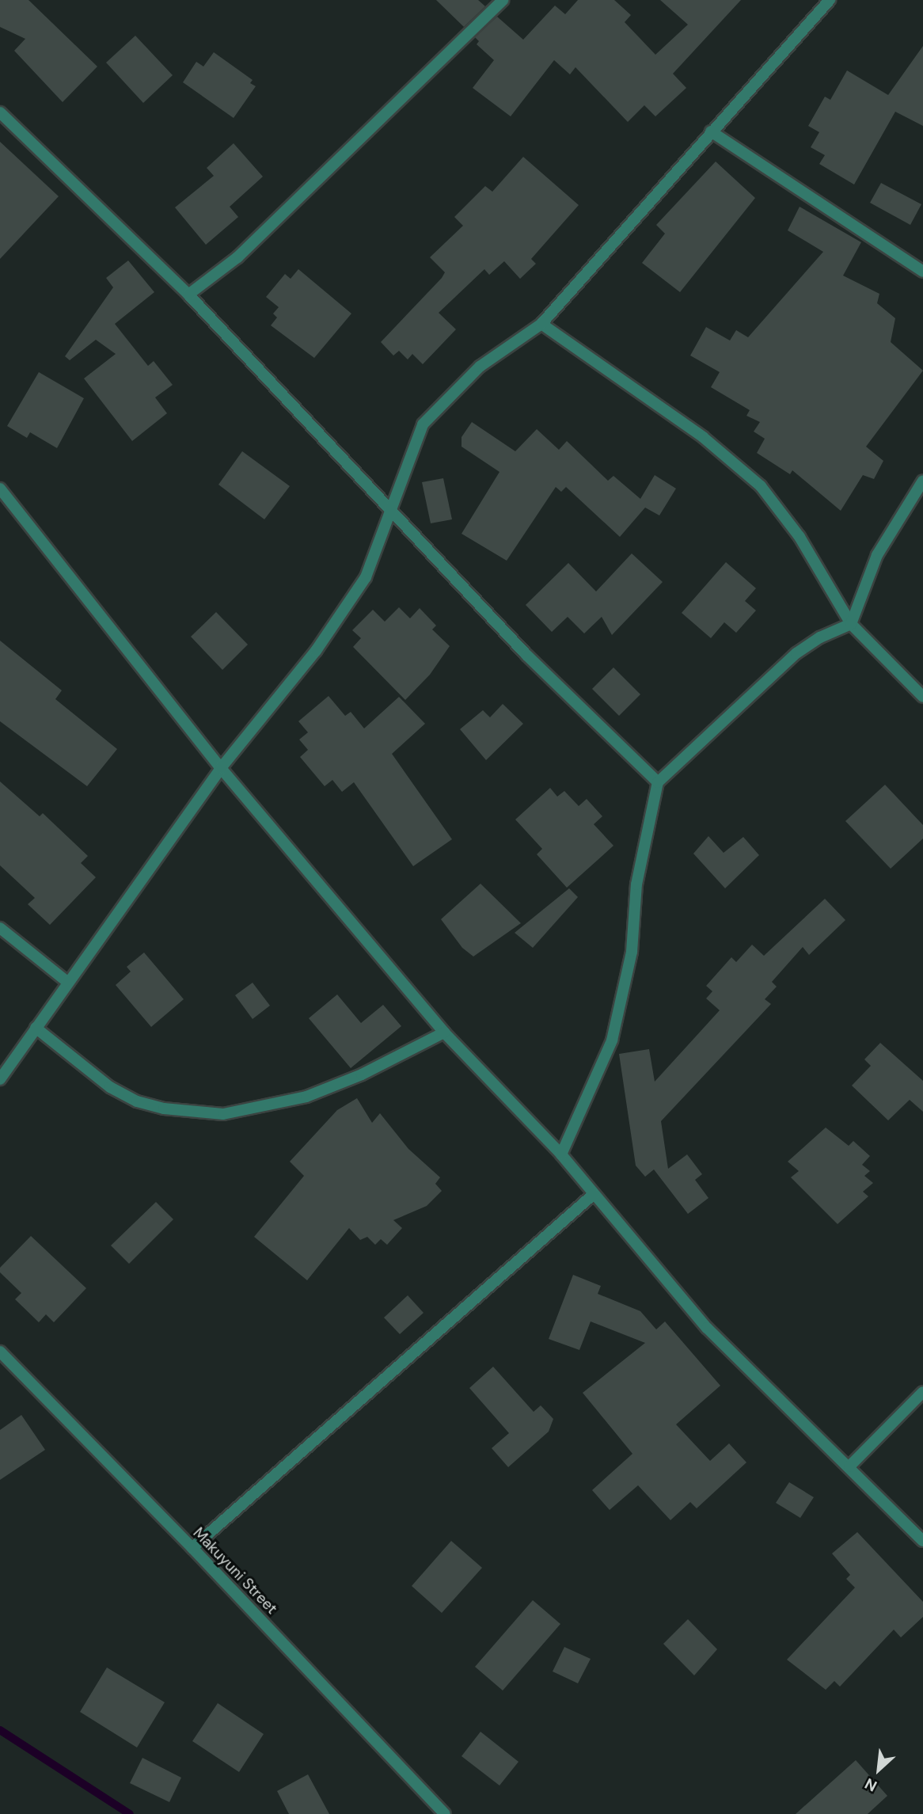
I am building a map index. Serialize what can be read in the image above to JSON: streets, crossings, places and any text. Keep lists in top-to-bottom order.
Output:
{
  "streets": {
    "street": ["Makuyuni Street"]
  },
  "north": "bottom left"
}
